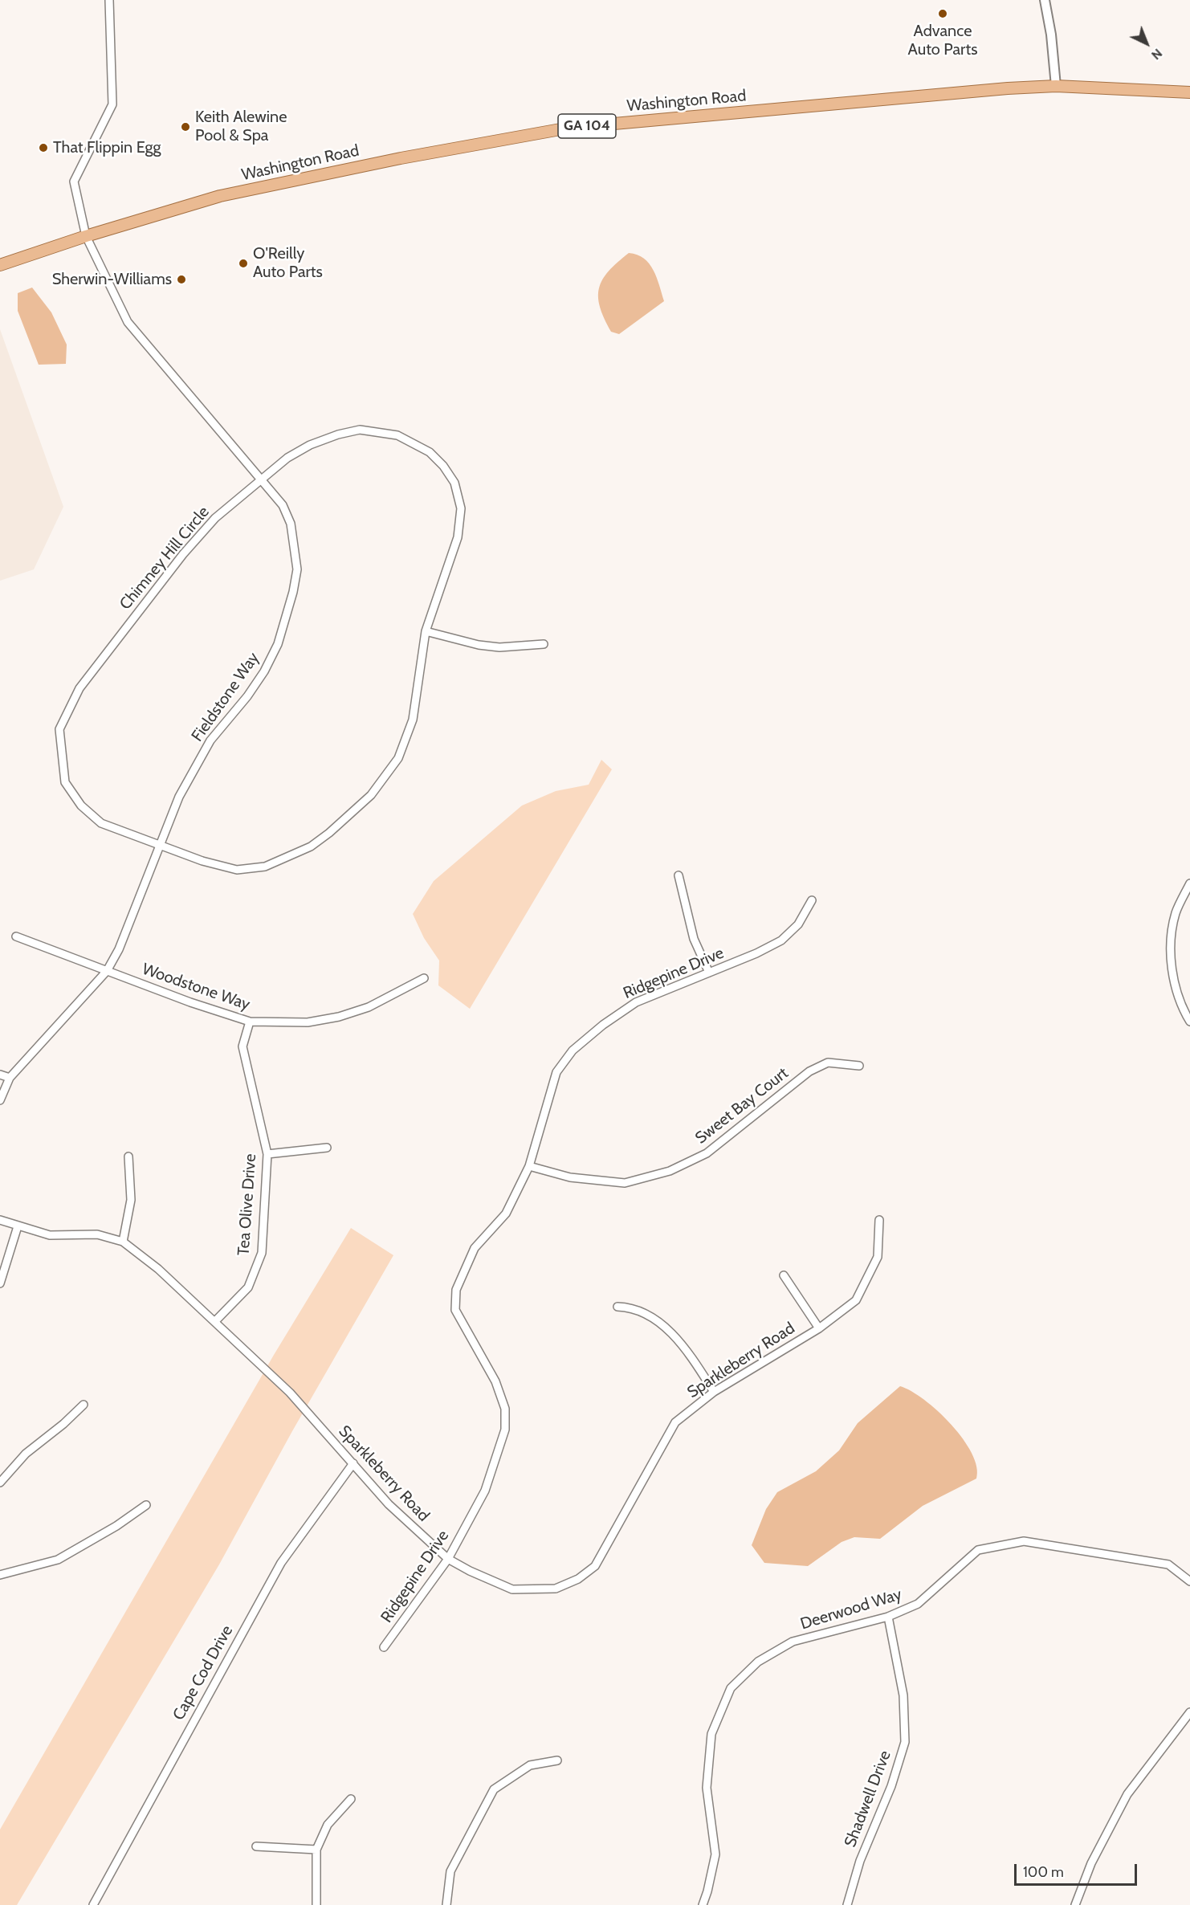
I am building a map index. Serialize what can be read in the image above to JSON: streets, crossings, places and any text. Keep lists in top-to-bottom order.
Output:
{
  "streets": {
    "main road": ["Washington Road", "GA 104"],
    "street": [
      "Chimney Hill Circle",
      "Fieldstone Way",
      "Ridgepine Drive",
      "Woodstone Way",
      "Sweet Bay Court",
      "Tea Olive Drive",
      "Sparkleberry Road",
      "Deerwood Way",
      "Cape Cod Drive",
      "Shadwell Drive"
    ]
  },
  "crossings": [
    ["Washington Road", "Fieldstone Way"],
    ["Chimney Hill Circle", "Fieldstone Way"],
    ["Fieldstone Way", "Woodstone Way"],
    ["Ridgepine Drive", "Sweet Bay Court"],
    ["Ridgepine Drive", "Sparkleberry Road"],
    ["Woodstone Way", "Tea Olive Drive"],
    ["Tea Olive Drive", "Sparkleberry Road"],
    ["Sparkleberry Road", "Cape Cod Drive"],
    ["Deerwood Way", "Shadwell Drive"]
  ],
  "places": [
    "Advance Auto Parts",
    "Keith Alewine Pool & Spa",
    "That Flippin Egg",
    "O'Reilly Auto Parts",
    "Sherwin-Williams"
  ],
  "scale_bar": "100 m",
  "north": "bottom right"
}
